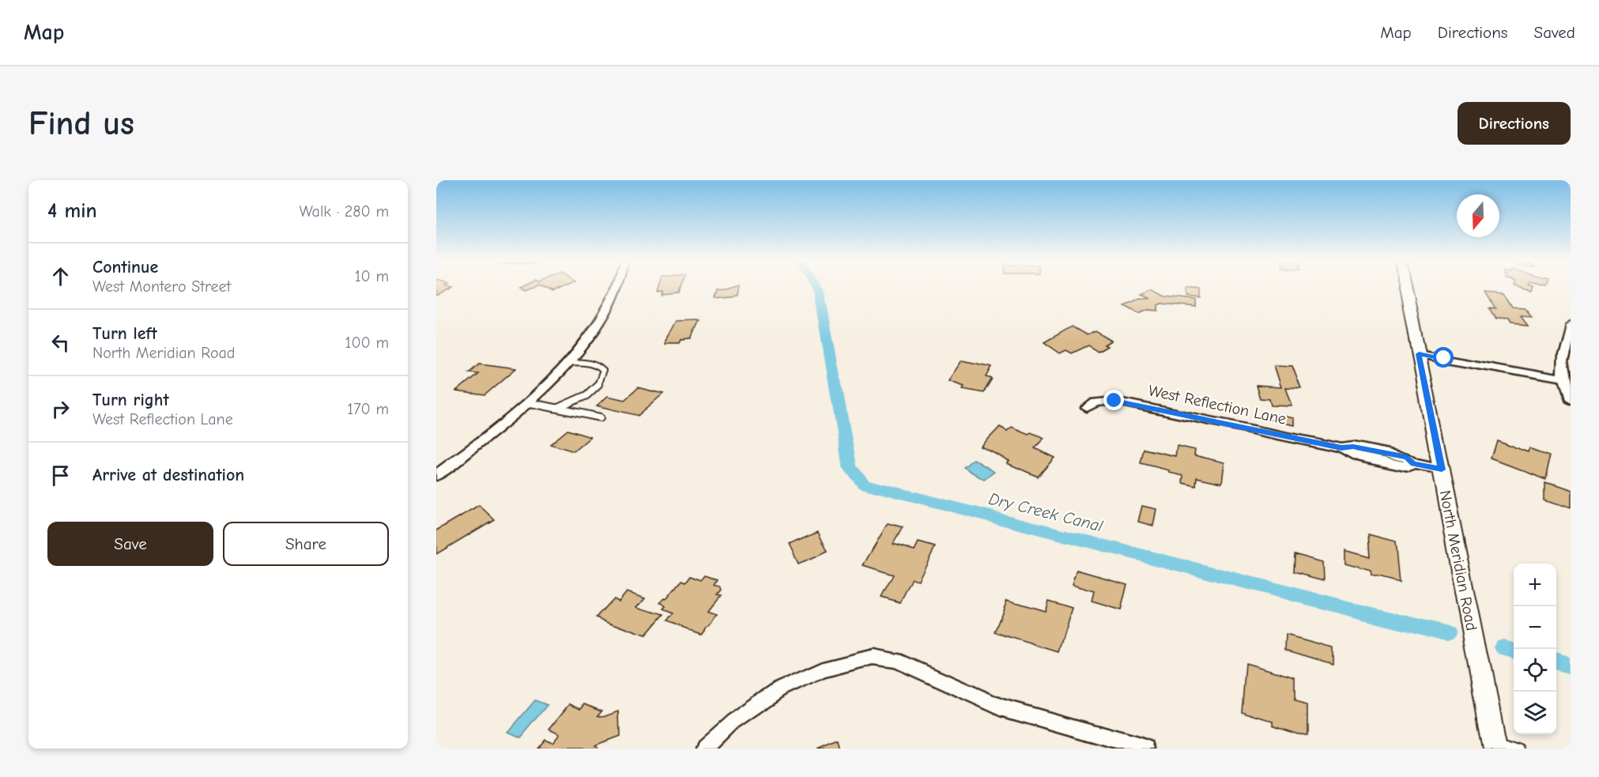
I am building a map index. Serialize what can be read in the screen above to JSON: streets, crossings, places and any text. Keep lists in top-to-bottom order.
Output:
{
  "streets": {
    "street": ["West Reflection Lane", "North Meridian Road"]
  },
  "crossings": [
    ["West Reflection Lane", "North Meridian Road"]
  ],
  "water": ["Dry Creek Canal"],
  "north": "bottom",
  "page": {
    "header": "Map",
    "nav": ["Map", "Directions", "Saved"],
    "buttons": [
      "Directions",
      ["Save", "Share"]
    ],
    "title": "Find us",
    "heading": ["4 min", "Walk · 280 m"],
    "list": [
      ["Continue", "West Montero Street", "10 m"],
      ["Turn left", "North Meridian Road", "100 m"],
      ["Turn right", "West Reflection Lane", "170 m"],
      "Arrive at destination"
    ],
    "map_buttons": ["+", "−"]
  }
}
